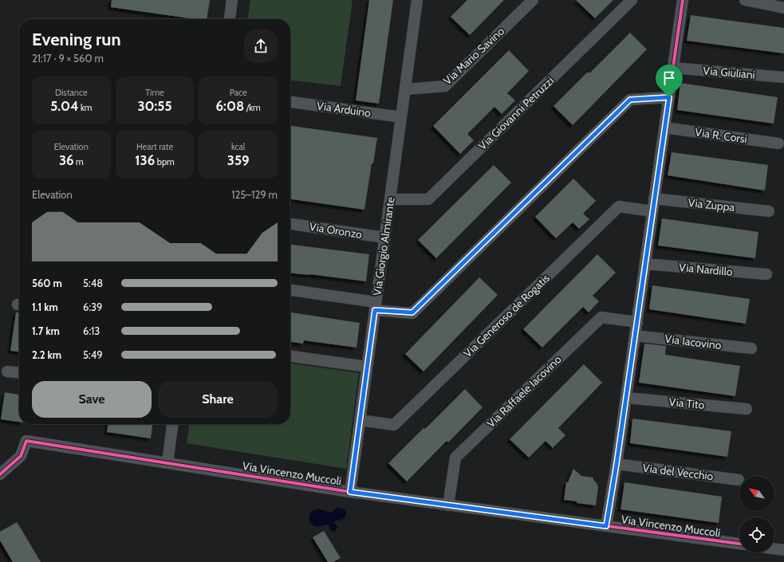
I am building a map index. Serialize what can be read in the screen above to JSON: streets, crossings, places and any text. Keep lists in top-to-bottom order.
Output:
{
  "streets": {
    "street": [
      "Via Mario Savino",
      "Via Giuliani",
      "Via Arduino",
      "Via Giovanni Petruzzi",
      "Via R. Corsi",
      "Via Zuppa",
      "Via Oronzo",
      "Via Giorgio Almirante",
      "Via Nardillo",
      "Via Generoso de Rogatis",
      "Via Iacovino",
      "Via Raffaele Iacovino",
      "Via Tito",
      "Via del Vecchio",
      "Via Vincenzo Muccoli"
    ]
  },
  "crossings": [
    ["Via Mario Savino", "Via Giorgio Almirante"],
    ["Via Arduino", "Via Giorgio Almirante"],
    ["Via Giovanni Petruzzi", "Via Giorgio Almirante"],
    ["Via Oronzo", "Via Giorgio Almirante"],
    ["Via Giorgio Almirante", "Via Generoso de Rogatis"],
    ["Via Giorgio Almirante", "Via Vincenzo Muccoli"],
    ["Via Raffaele Iacovino", "Via Vincenzo Muccoli"]
  ],
  "north": "top left",
  "page": {
    "heading": ["Evening run", "21:17 · 9 × 560 m"],
    "stats": [
      ["Distance", "5.04 km"],
      ["Time", "30:55"],
      ["Pace", "6:08 /km"],
      ["Elevation", "36 m"],
      ["Heart rate", "136 bpm"],
      ["kcal", "359"]
    ],
    "chart": ["Elevation", "125–129 m"],
    "list": [
      {
        "name": "560 m",
        "note": "5:48"
      },
      {
        "name": "1.1 km",
        "note": "6:39"
      },
      {
        "name": "1.7 km",
        "note": "6:13"
      },
      {
        "name": "2.2 km",
        "note": "5:49"
      }
    ],
    "buttons": ["Save", "Share"]
  }
}
